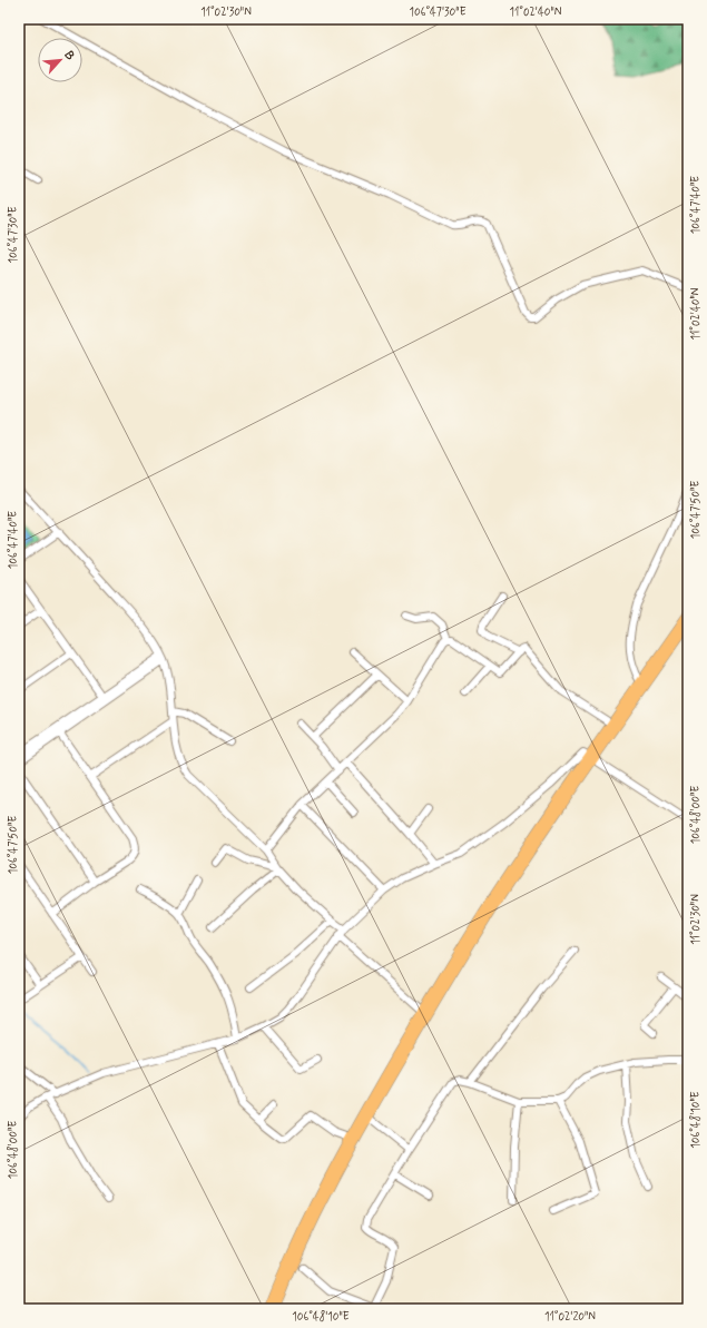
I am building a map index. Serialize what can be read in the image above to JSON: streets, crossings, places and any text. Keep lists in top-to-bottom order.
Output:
{
  "north": "top right",
  "coordinates": [
    "11°02'30\"N",
    "106°47'30\"E",
    "11°02'40\"N",
    "106°47'40\"E",
    "106°47'50\"E",
    "106°48'00\"E",
    "106°48'10\"E",
    "11°02'20\"N"
  ]
}
